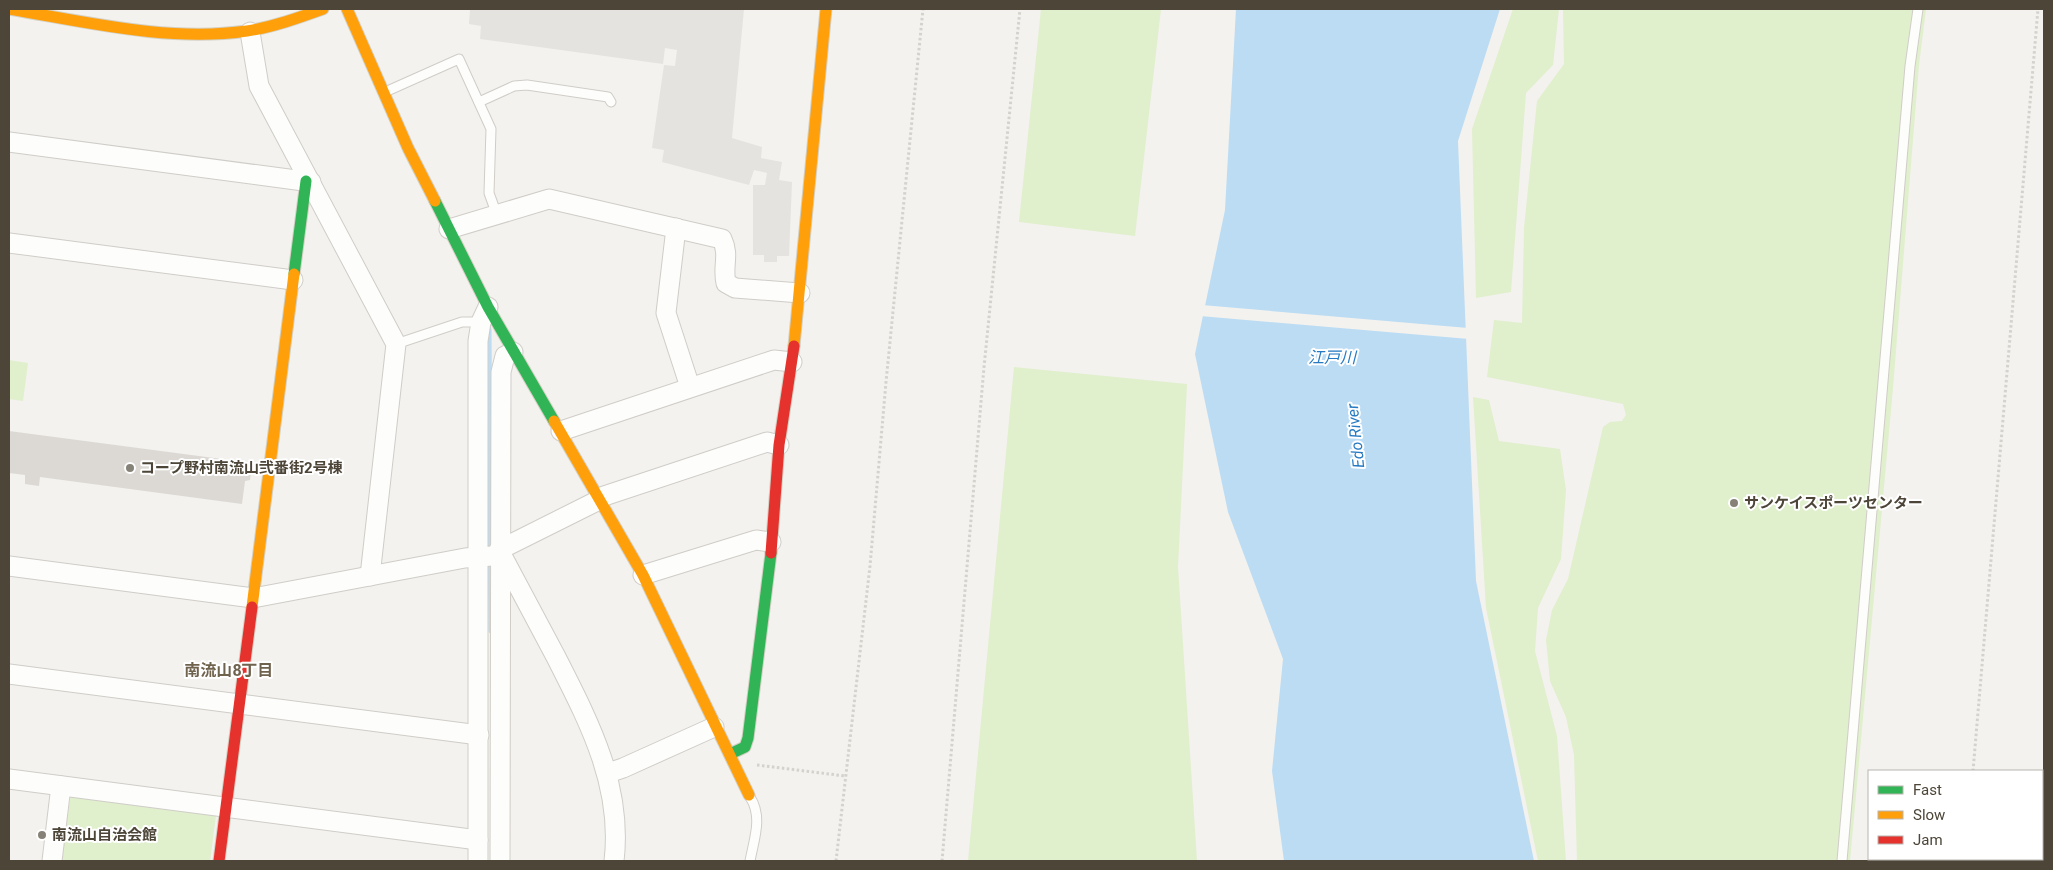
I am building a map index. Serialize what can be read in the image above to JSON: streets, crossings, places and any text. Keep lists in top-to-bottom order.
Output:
{
  "districts": ["南流山8丁目"],
  "water": ["江戸川", "Edo River"],
  "places": ["コープ野村南流山弐番街2号棟", "サンケイスポーツセンター", "南流山自治会館"],
  "legend": ["Fast", "Slow", "Jam"]
}
